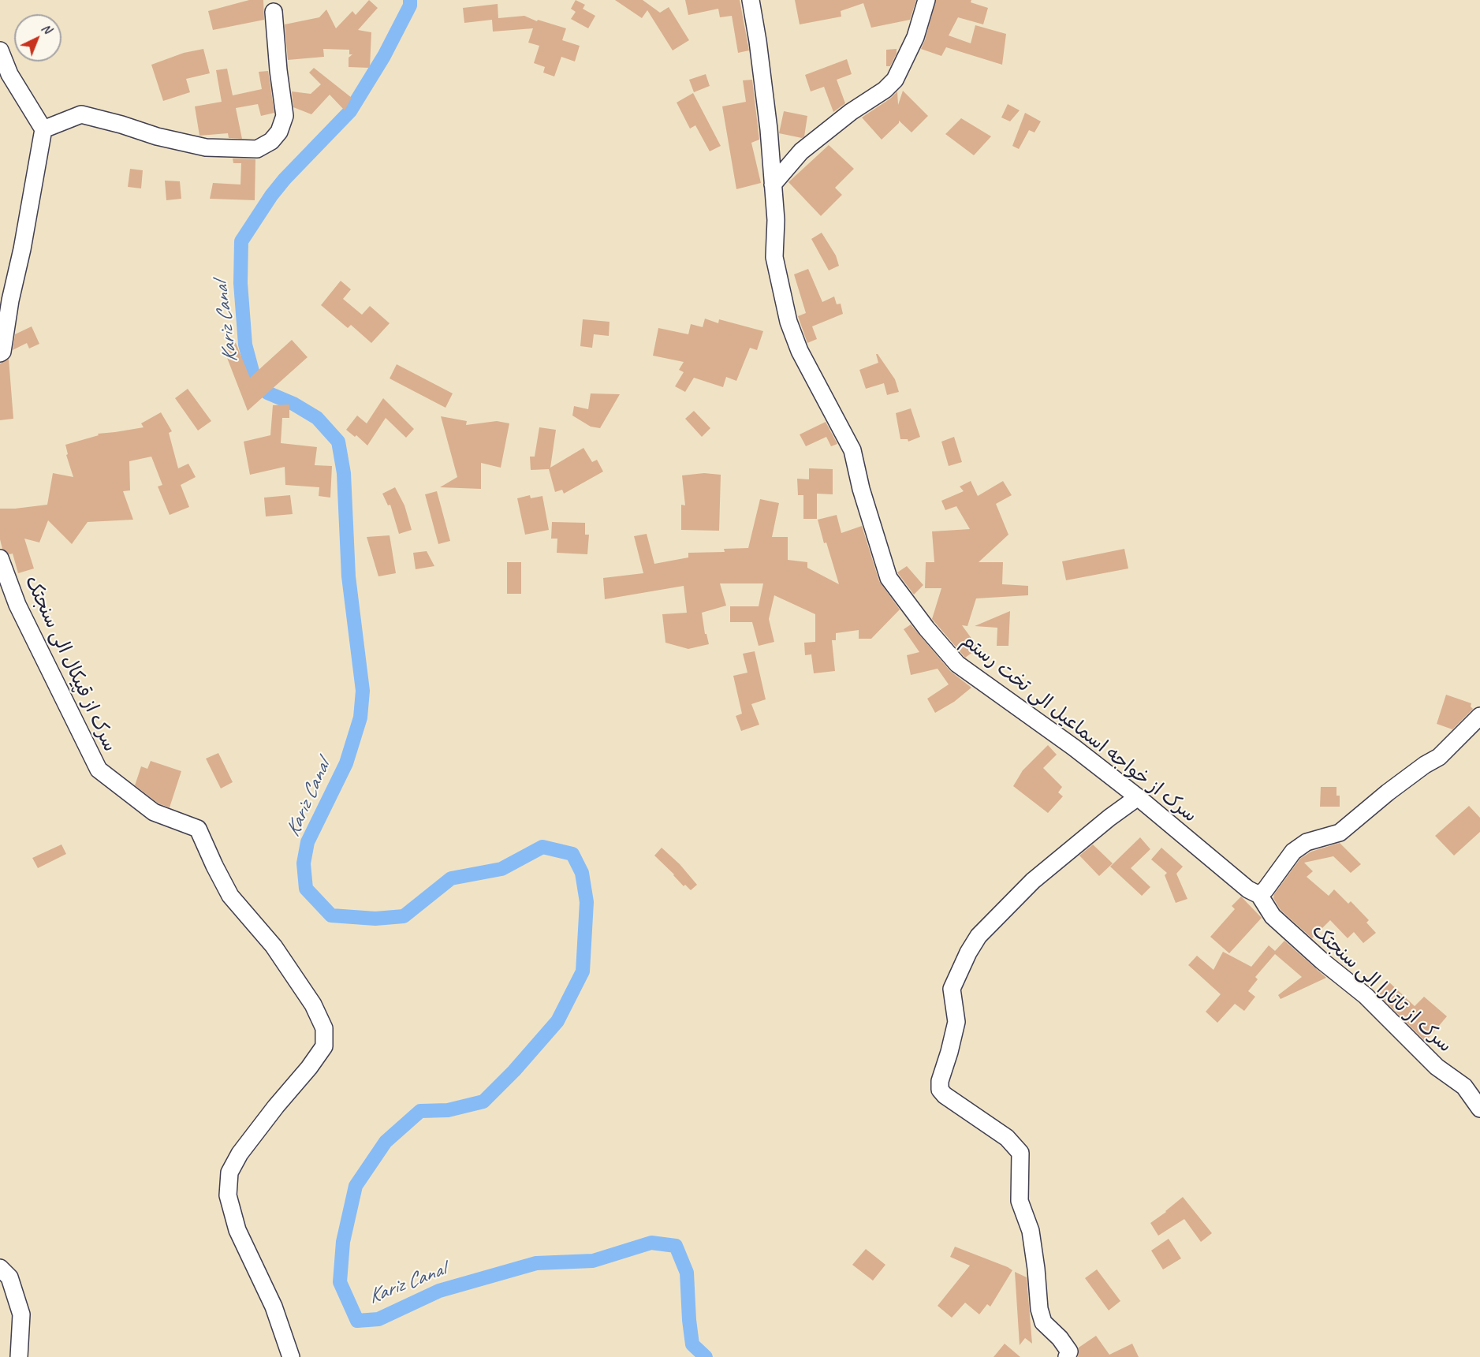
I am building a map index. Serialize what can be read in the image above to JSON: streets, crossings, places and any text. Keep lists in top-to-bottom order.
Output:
{
  "streets": {
    "street": ["سرک از قپیکال الی سنجتک", "سرک از خواجه اسماعیل الی تخت رستم", "سرک از تاتارا الی سنجتک"]
  },
  "crossings": [
    ["سرک از خواجه اسماعیل الی تخت رستم", "سرک از تاتارا الی سنجتک"]
  ],
  "water": ["Kariz Canal"],
  "north": "top right"
}
